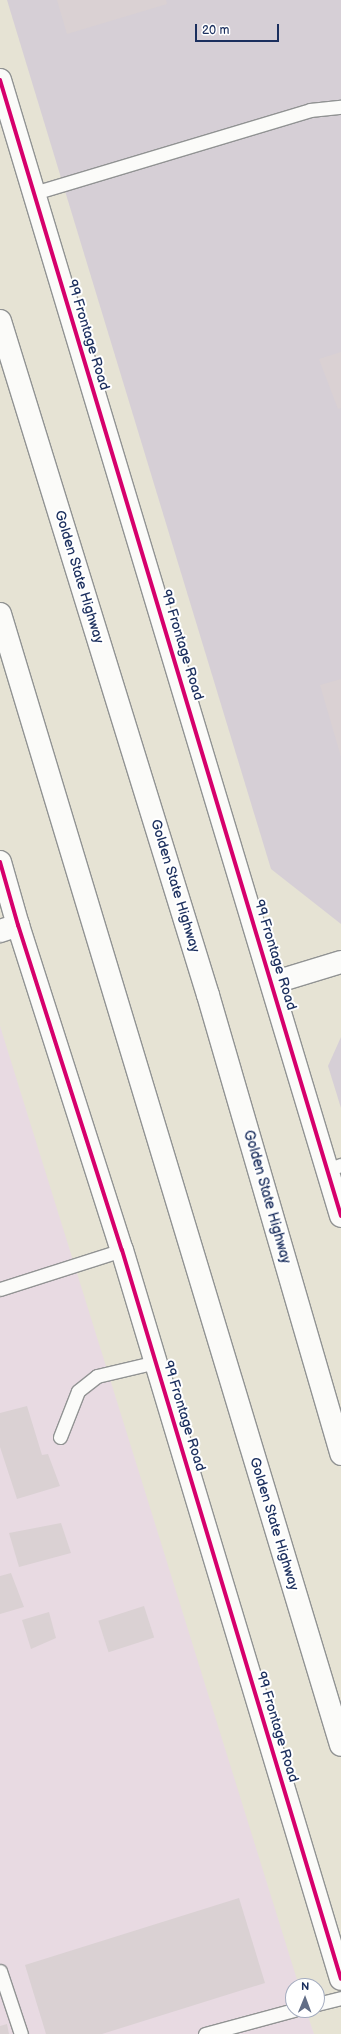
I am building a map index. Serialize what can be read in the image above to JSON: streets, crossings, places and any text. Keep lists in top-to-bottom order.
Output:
{
  "streets": {
    "main road": ["99 Frontage Road", "Golden State Highway"]
  },
  "scale_bar": "20 m",
  "north": "top"
}
